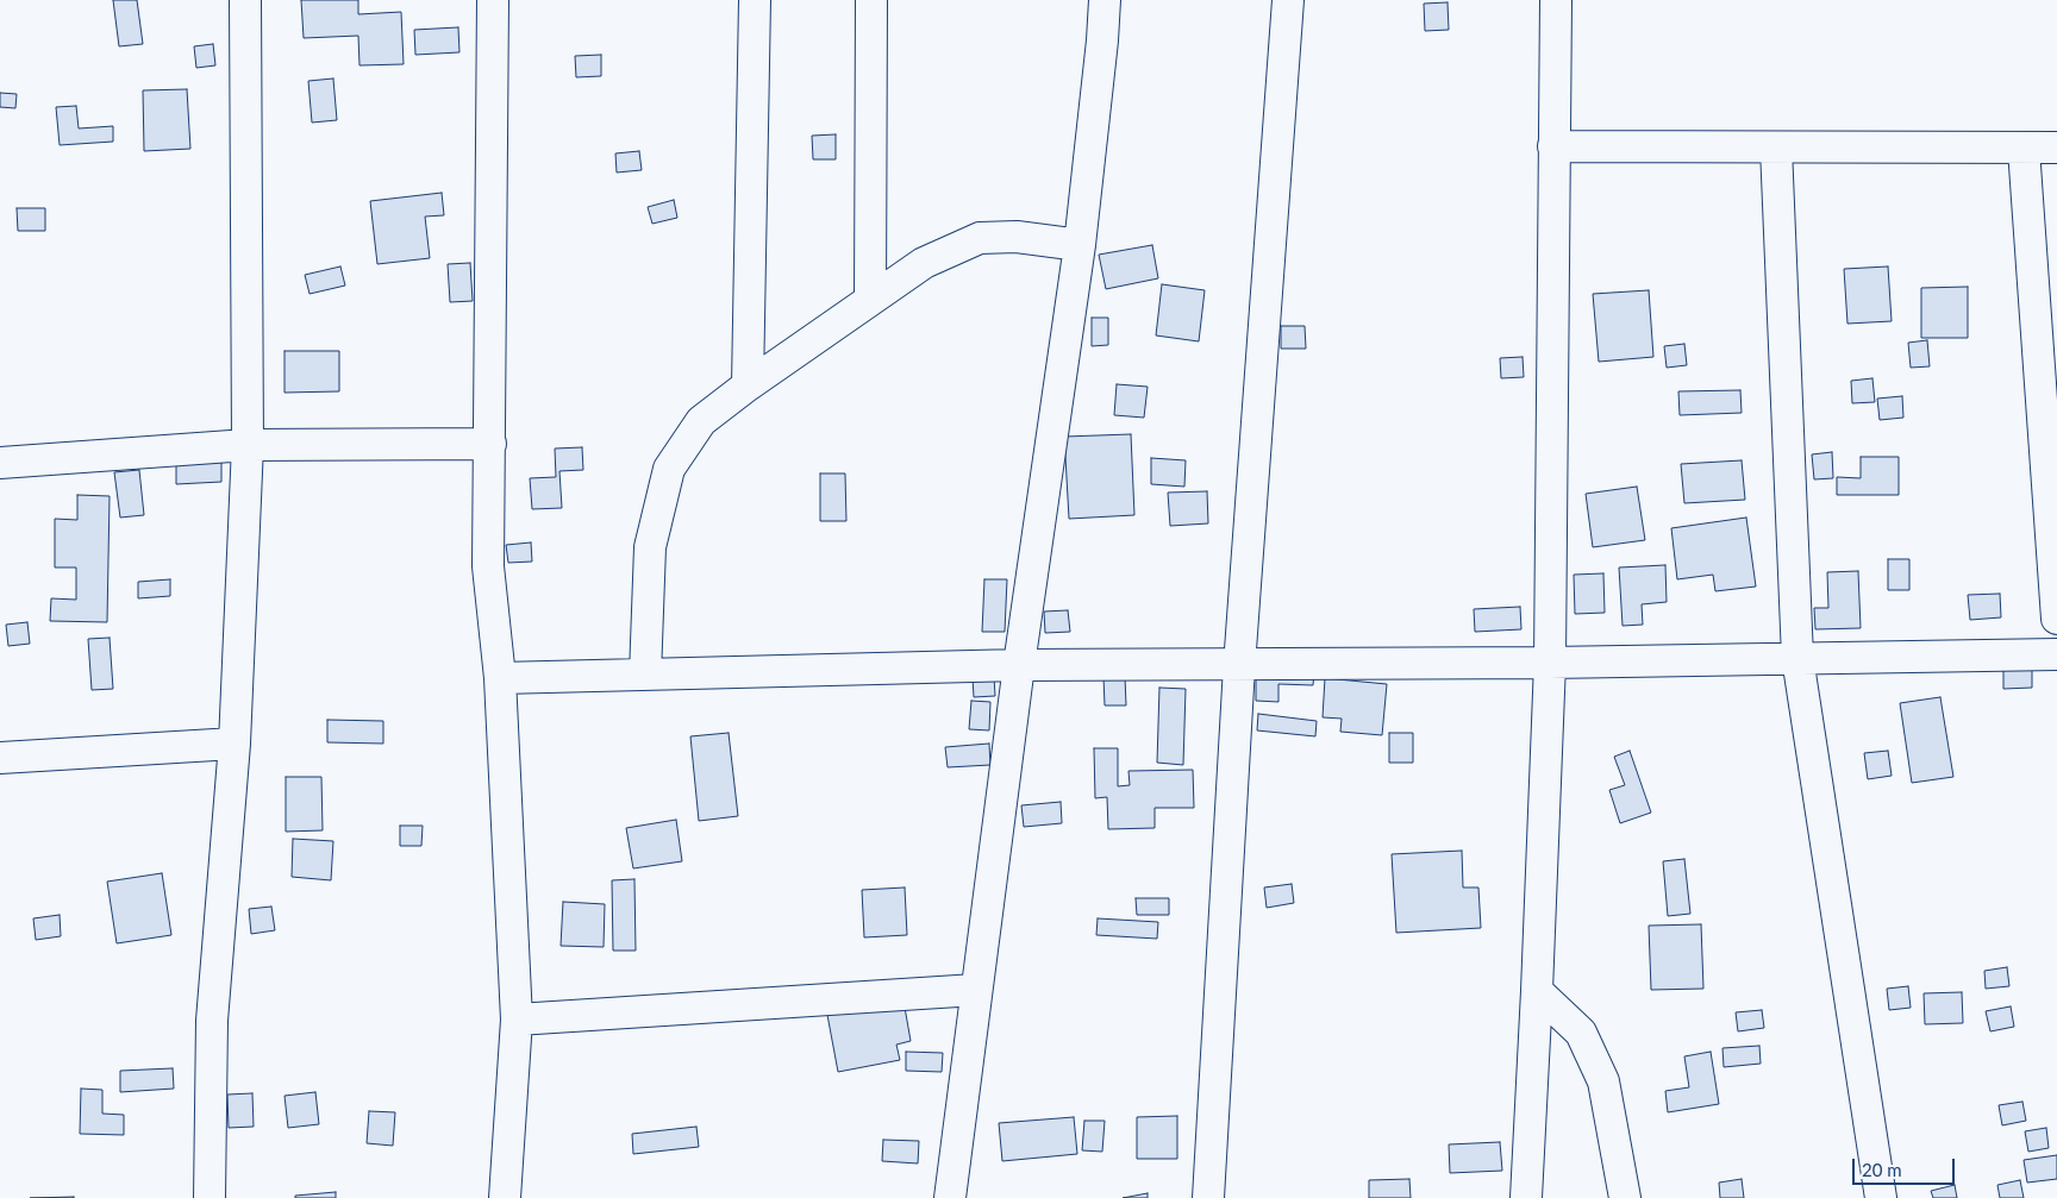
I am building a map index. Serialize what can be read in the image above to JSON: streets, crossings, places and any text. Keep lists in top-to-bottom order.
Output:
{
  "scale_bar": "20 m"
}
